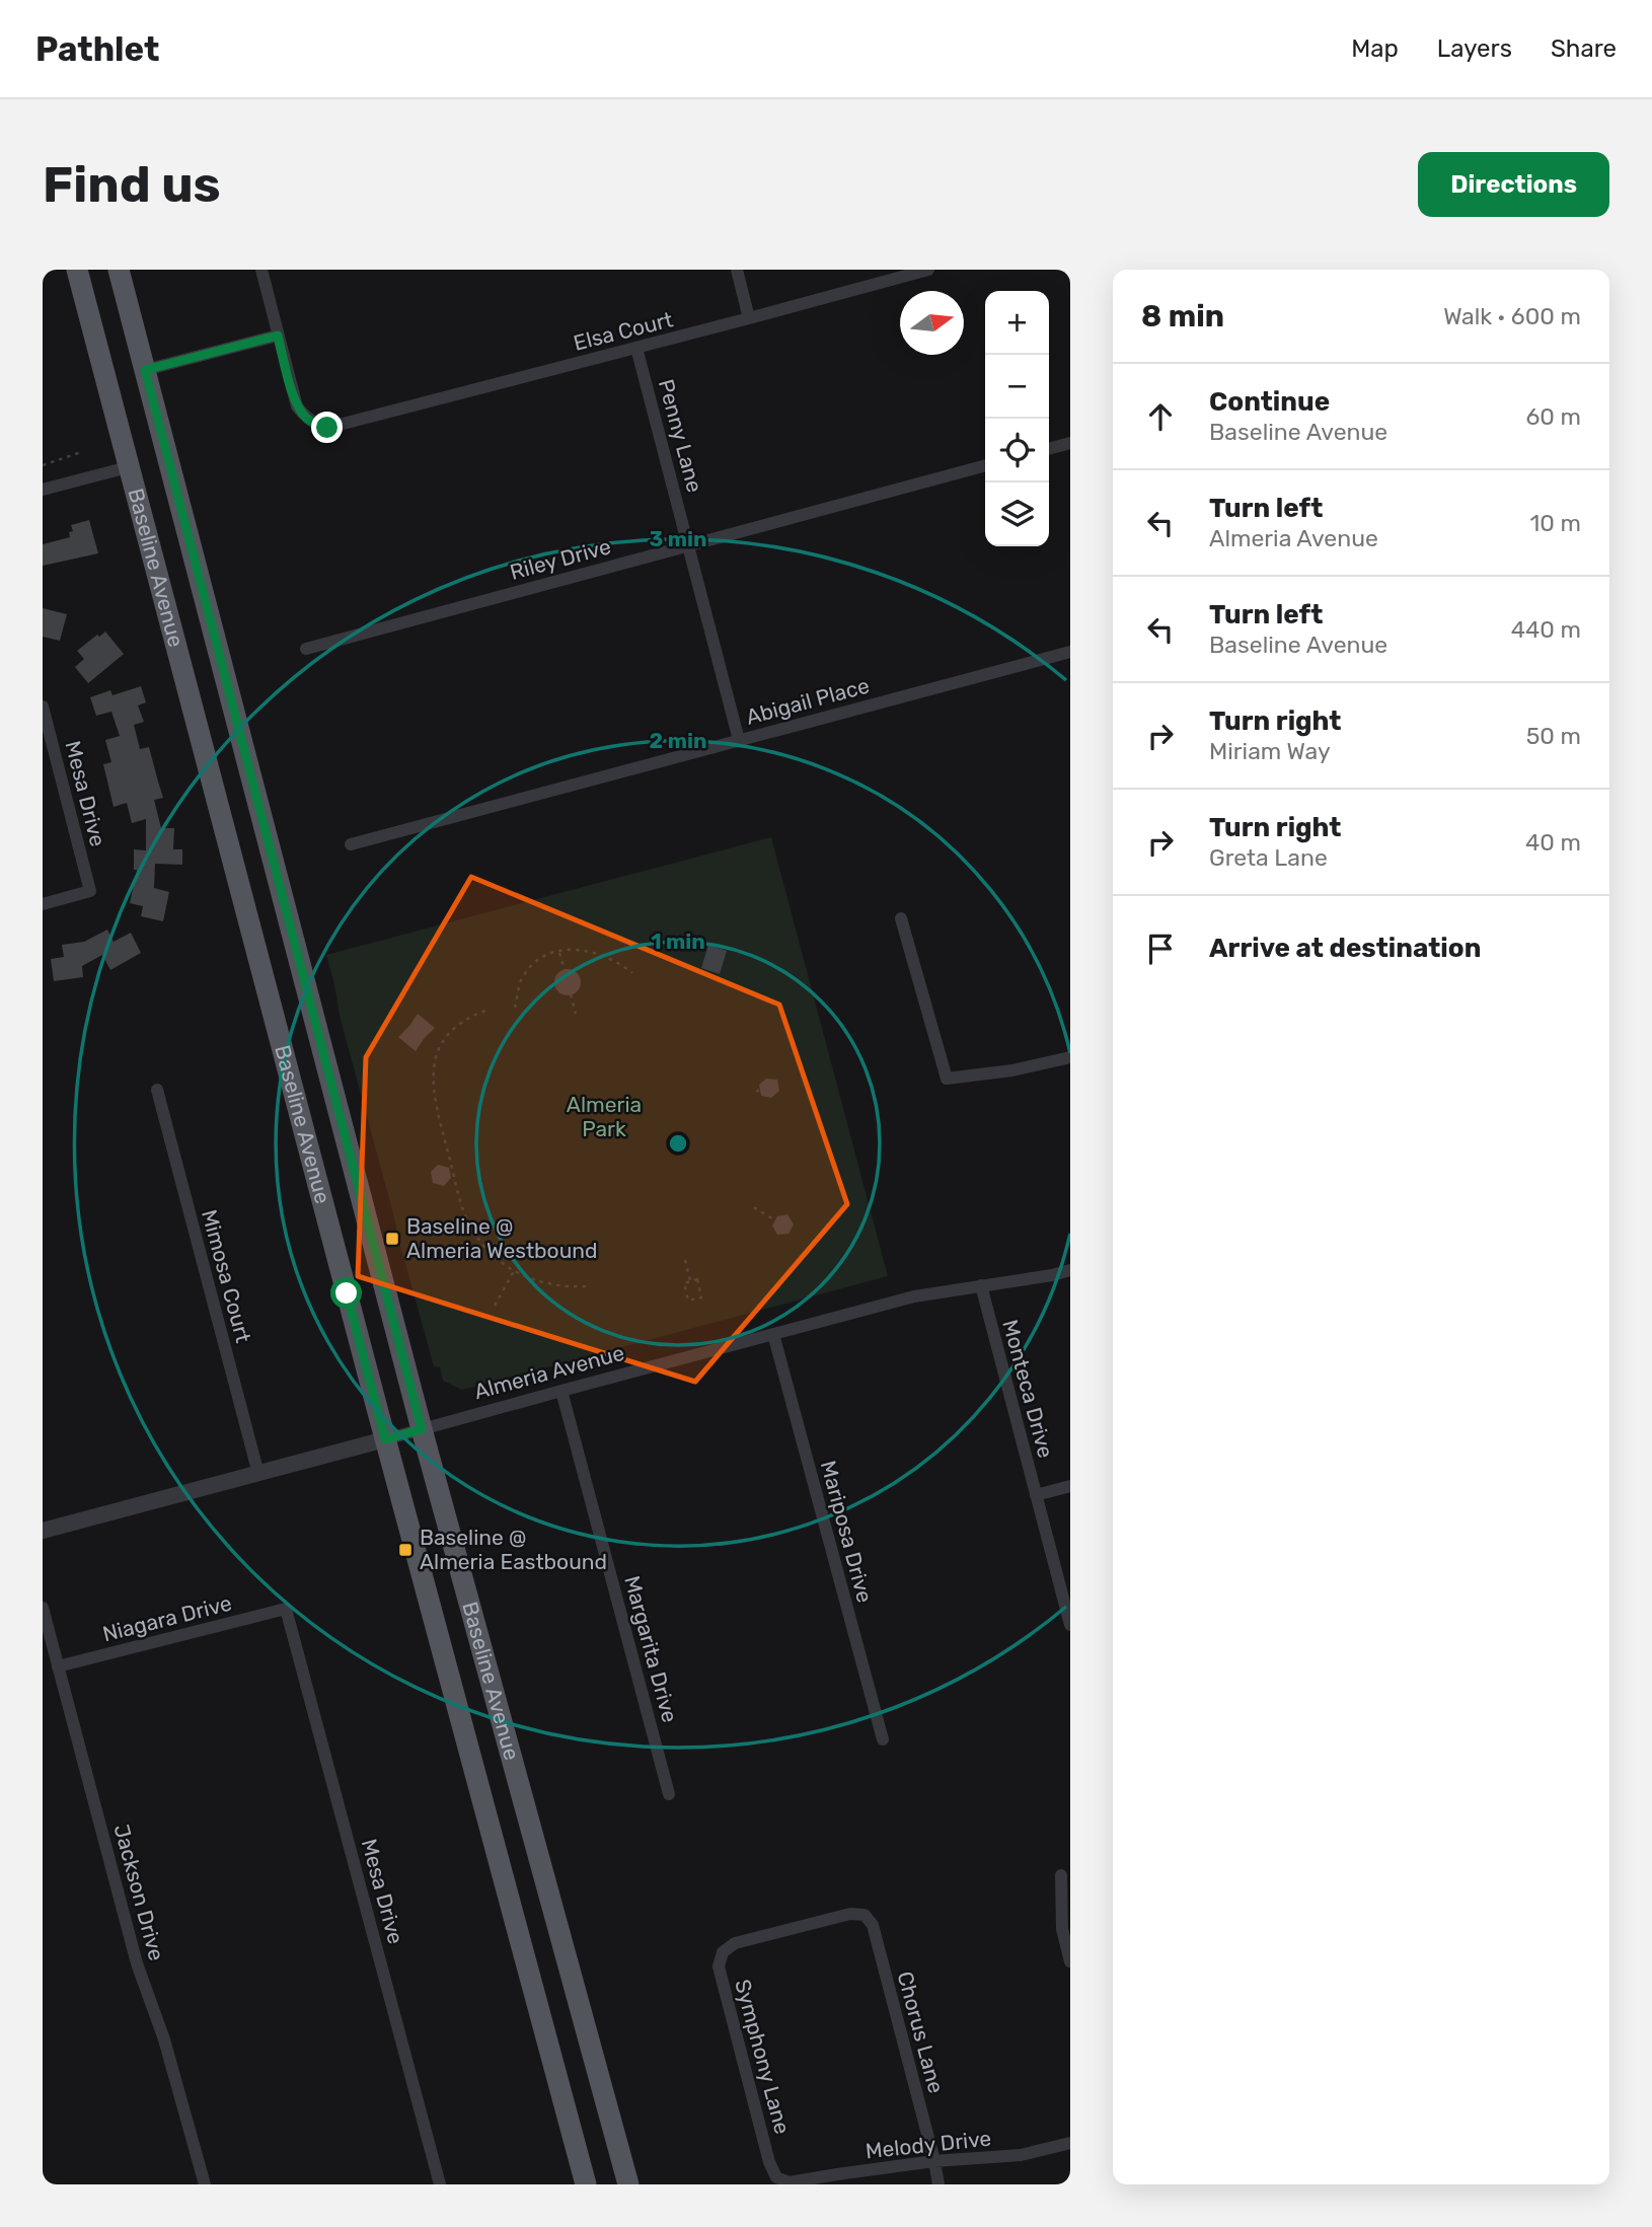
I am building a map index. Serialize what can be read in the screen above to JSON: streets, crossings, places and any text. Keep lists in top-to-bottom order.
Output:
{
  "streets": {
    "main road": ["Baseline Avenue"],
    "street": [
      "Elsa Court",
      "Penny Lane",
      "Riley Drive",
      "Abigail Place",
      "Mesa Drive",
      "Mimosa Court",
      "Almeria Avenue",
      "Monteca Drive",
      "Mariposa Drive",
      "Niagara Drive",
      "Margarita Drive",
      "Jackson Drive",
      "Chorus Lane",
      "Symphony Lane",
      "Melody Drive"
    ]
  },
  "crossings": [
    ["Elsa Court", "Penny Lane"],
    ["Penny Lane", "Riley Drive"],
    ["Penny Lane", "Abigail Place"],
    ["Baseline Avenue", "Almeria Avenue"],
    ["Mesa Drive", "Niagara Drive"],
    ["Mimosa Court", "Almeria Avenue"],
    ["Almeria Avenue", "Monteca Drive"],
    ["Almeria Avenue", "Mariposa Drive"],
    ["Almeria Avenue", "Margarita Drive"],
    ["Niagara Drive", "Jackson Drive"],
    ["Chorus Lane", "Symphony Lane"],
    ["Chorus Lane", "Melody Drive"],
    ["Symphony Lane", "Melody Drive"]
  ],
  "parks": ["Almeria Park"],
  "places": {
    "transit": ["Baseline @ Almeria Westbound", "Baseline @ Almeria Eastbound"]
  },
  "north": "right",
  "page": {
    "header": "Pathlet",
    "nav": ["Map", "Layers", "Share"],
    "buttons": "Directions",
    "title": "Find us",
    "heading": ["8 min", "Walk · 600 m"],
    "map_buttons": ["+", "−"],
    "list": [
      ["Continue", "Baseline Avenue", "60 m"],
      ["Turn left", "Almeria Avenue", "10 m"],
      ["Turn left", "Baseline Avenue", "440 m"],
      ["Turn right", "Miriam Way", "50 m"],
      ["Turn right", "Greta Lane", "40 m"],
      "Arrive at destination"
    ]
  },
  "rings": ["3 min", "2 min", "1 min"]
}
